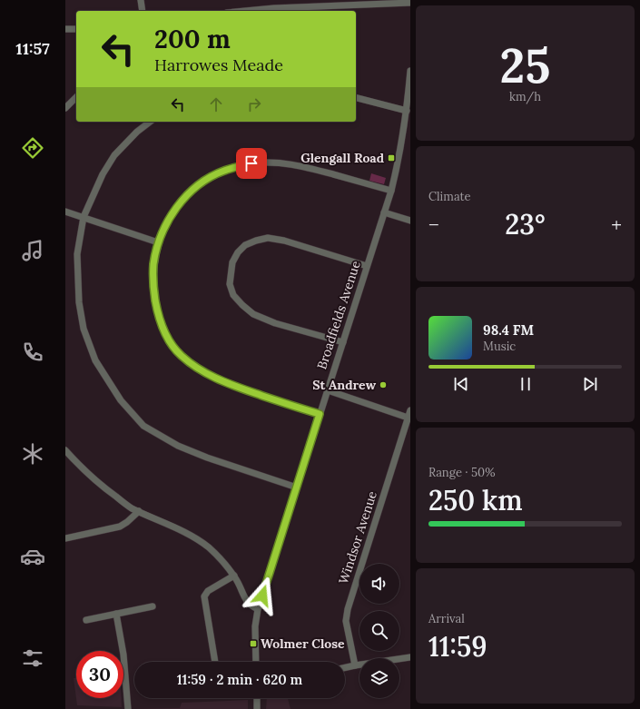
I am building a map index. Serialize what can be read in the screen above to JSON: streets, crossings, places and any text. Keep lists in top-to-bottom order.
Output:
{
  "streets": {
    "street": ["Broadfields Avenue", "Windsor Avenue"]
  },
  "places": {
    "transit": ["Glengall Road", "Wolmer Close"],
    "other": ["St Andrew"]
  },
  "page": {
    "tabs": "11:57",
    "tile": [
      ["25", "km/h"],
      "Climate",
      ["Range · 50%", "250 km"],
      ["Arrival", "11:59"]
    ],
    "turn": ["200 m", "Harrowes Meade"],
    "heat": ["−", "23°", "+"],
    "song": ["98.4 FM", "Music"],
    "limit": "30",
    "trip": "11:59 · 2 min · 620 m"
  }
}
